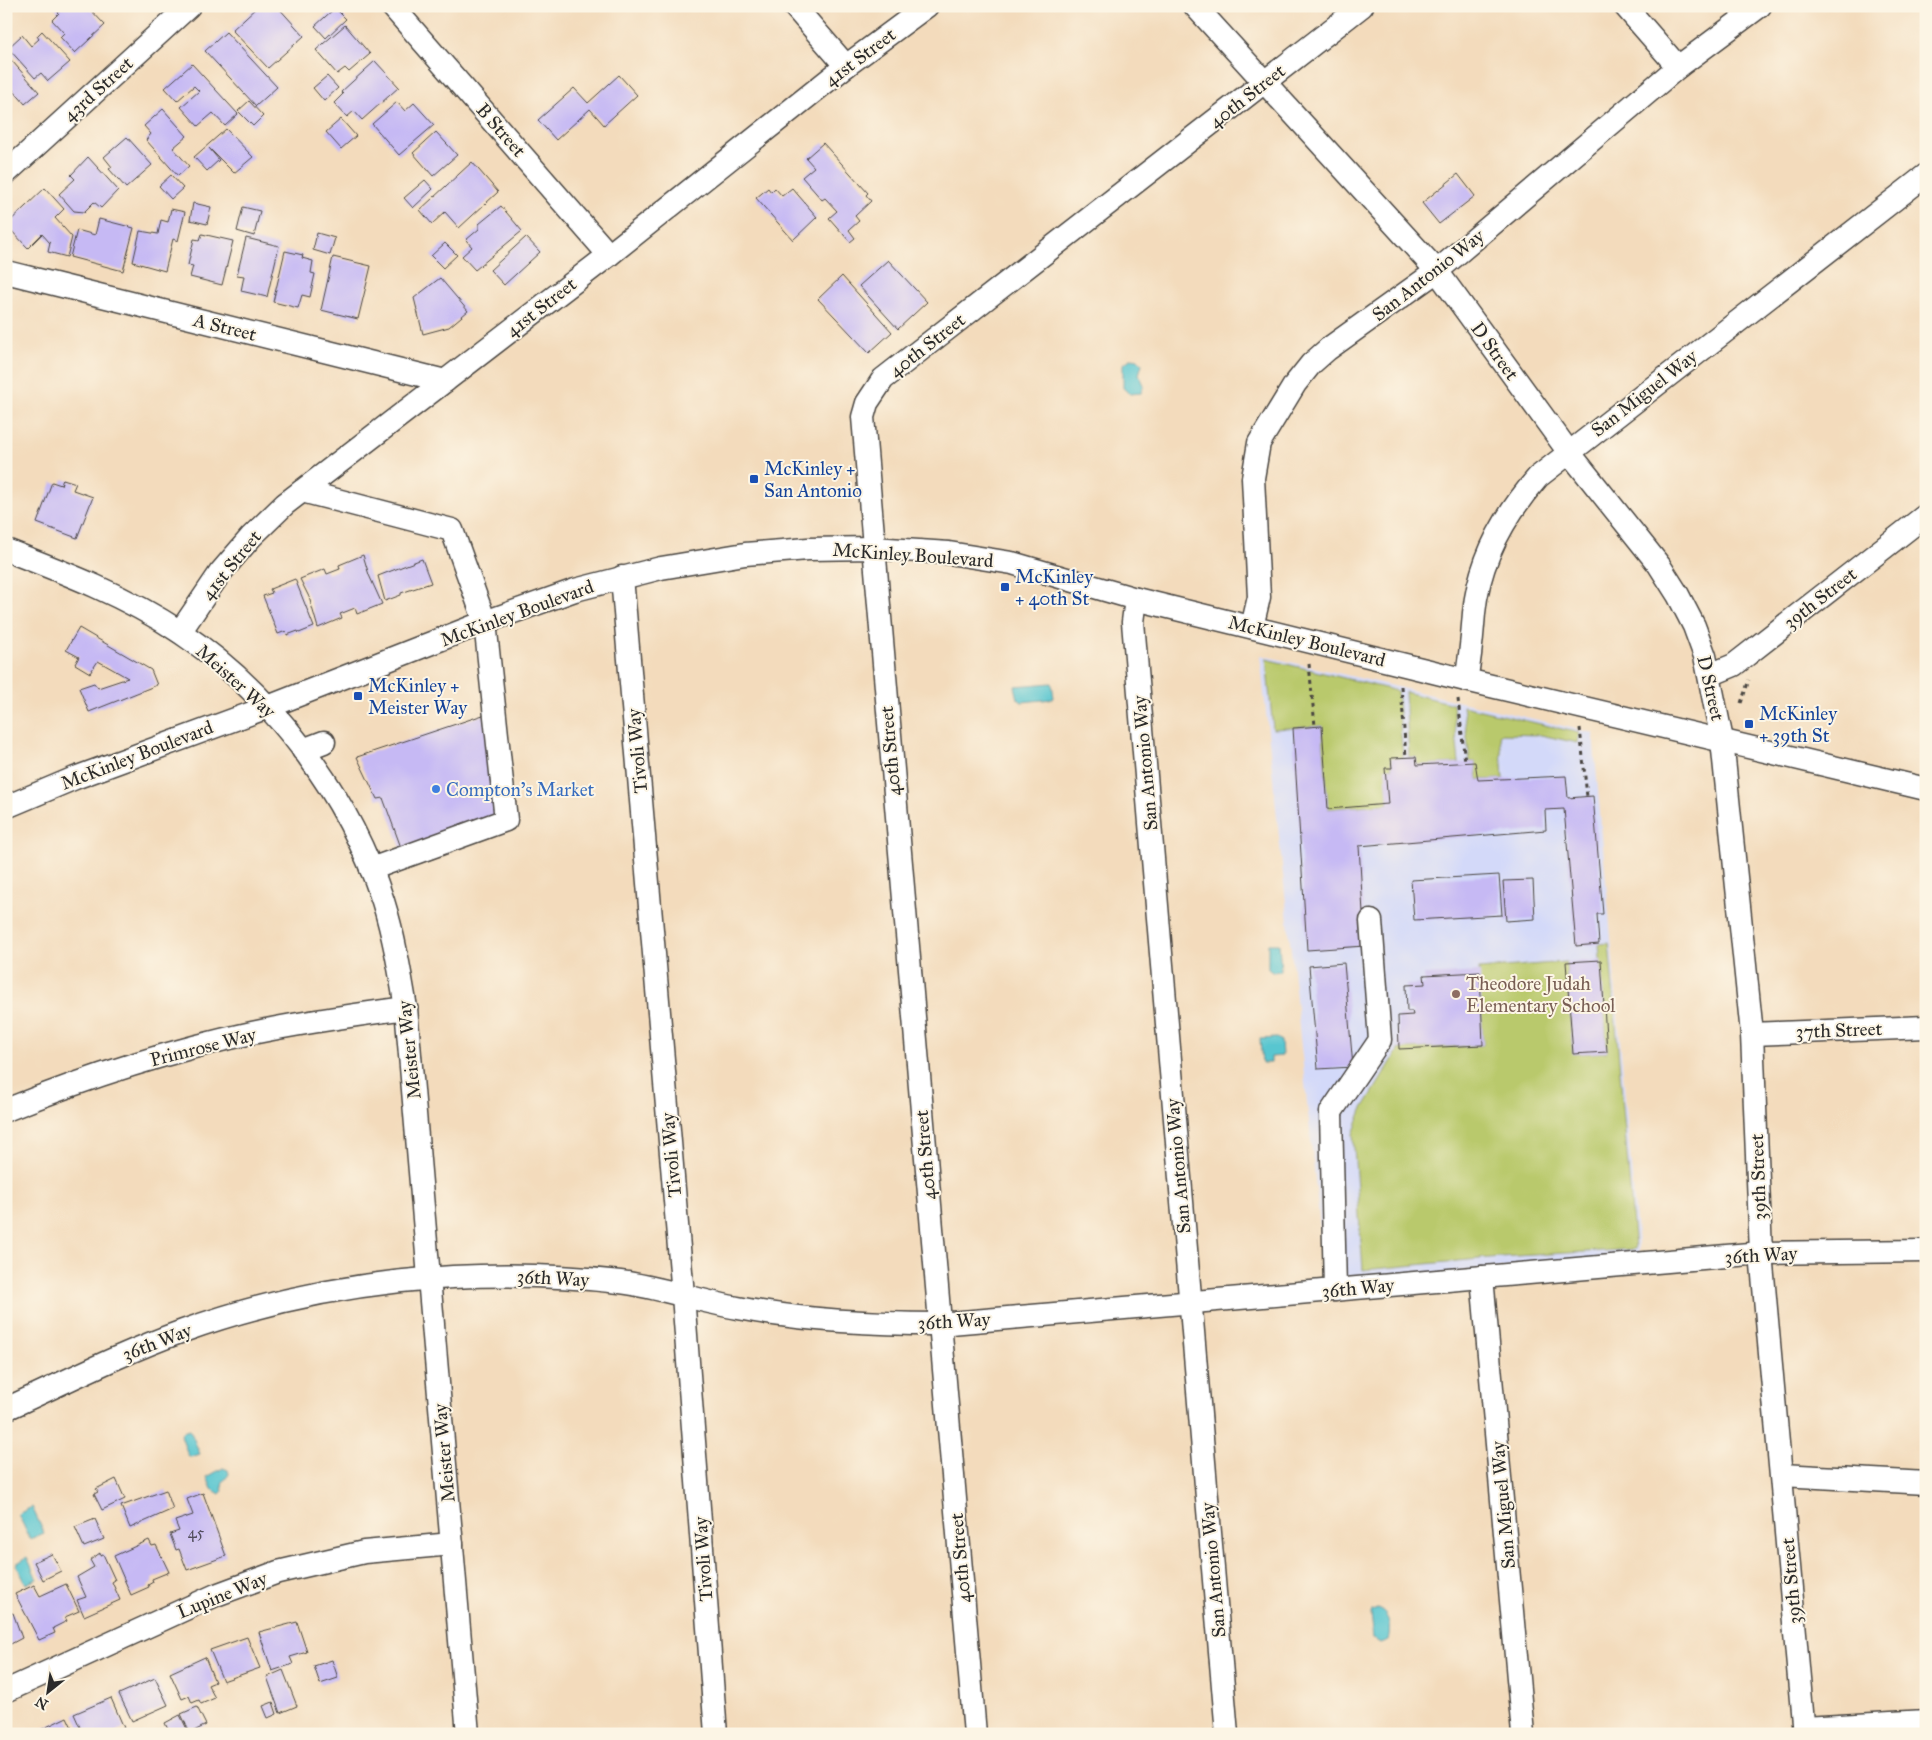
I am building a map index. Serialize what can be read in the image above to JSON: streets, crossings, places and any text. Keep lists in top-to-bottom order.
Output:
{
  "streets": {
    "street": [
      "41st Street",
      "43rd Street",
      "40th Street",
      "B Street",
      "San Antonio Way",
      "A Street",
      "D Street",
      "San Miguel Way",
      "McKinley Boulevard",
      "39th Street",
      "Meister Way",
      "Tivoli Way",
      "37th Street",
      "Primrose Way",
      "36th Way",
      "Lupine Way"
    ]
  },
  "crossings": [
    ["41st Street", "B Street"],
    ["41st Street", "A Street"],
    ["41st Street", "Meister Way"],
    ["40th Street", "D Street"],
    ["40th Street", "McKinley Boulevard"],
    ["40th Street", "36th Way"],
    ["San Antonio Way", "D Street"],
    ["San Antonio Way", "McKinley Boulevard"],
    ["San Antonio Way", "36th Way"],
    ["D Street", "San Miguel Way"],
    ["D Street", "McKinley Boulevard"],
    ["D Street", "39th Street"],
    ["San Miguel Way", "McKinley Boulevard"],
    ["San Miguel Way", "36th Way"],
    ["McKinley Boulevard", "39th Street"],
    ["McKinley Boulevard", "Meister Way"],
    ["McKinley Boulevard", "Tivoli Way"],
    ["39th Street", "37th Street"],
    ["39th Street", "36th Way"],
    ["Meister Way", "Primrose Way"],
    ["Meister Way", "36th Way"],
    ["Meister Way", "Lupine Way"],
    ["Tivoli Way", "36th Way"]
  ],
  "places": {
    "transit": [
      "McKinley + San Antonio",
      "McKinley + 40th St",
      "McKinley + Meister Way",
      "McKinley + 39th St"
    ],
    "other": ["Compton's Market", "Theodore Judah Elementary School"]
  },
  "house_numbers": ["45"],
  "north": "bottom left"
}
